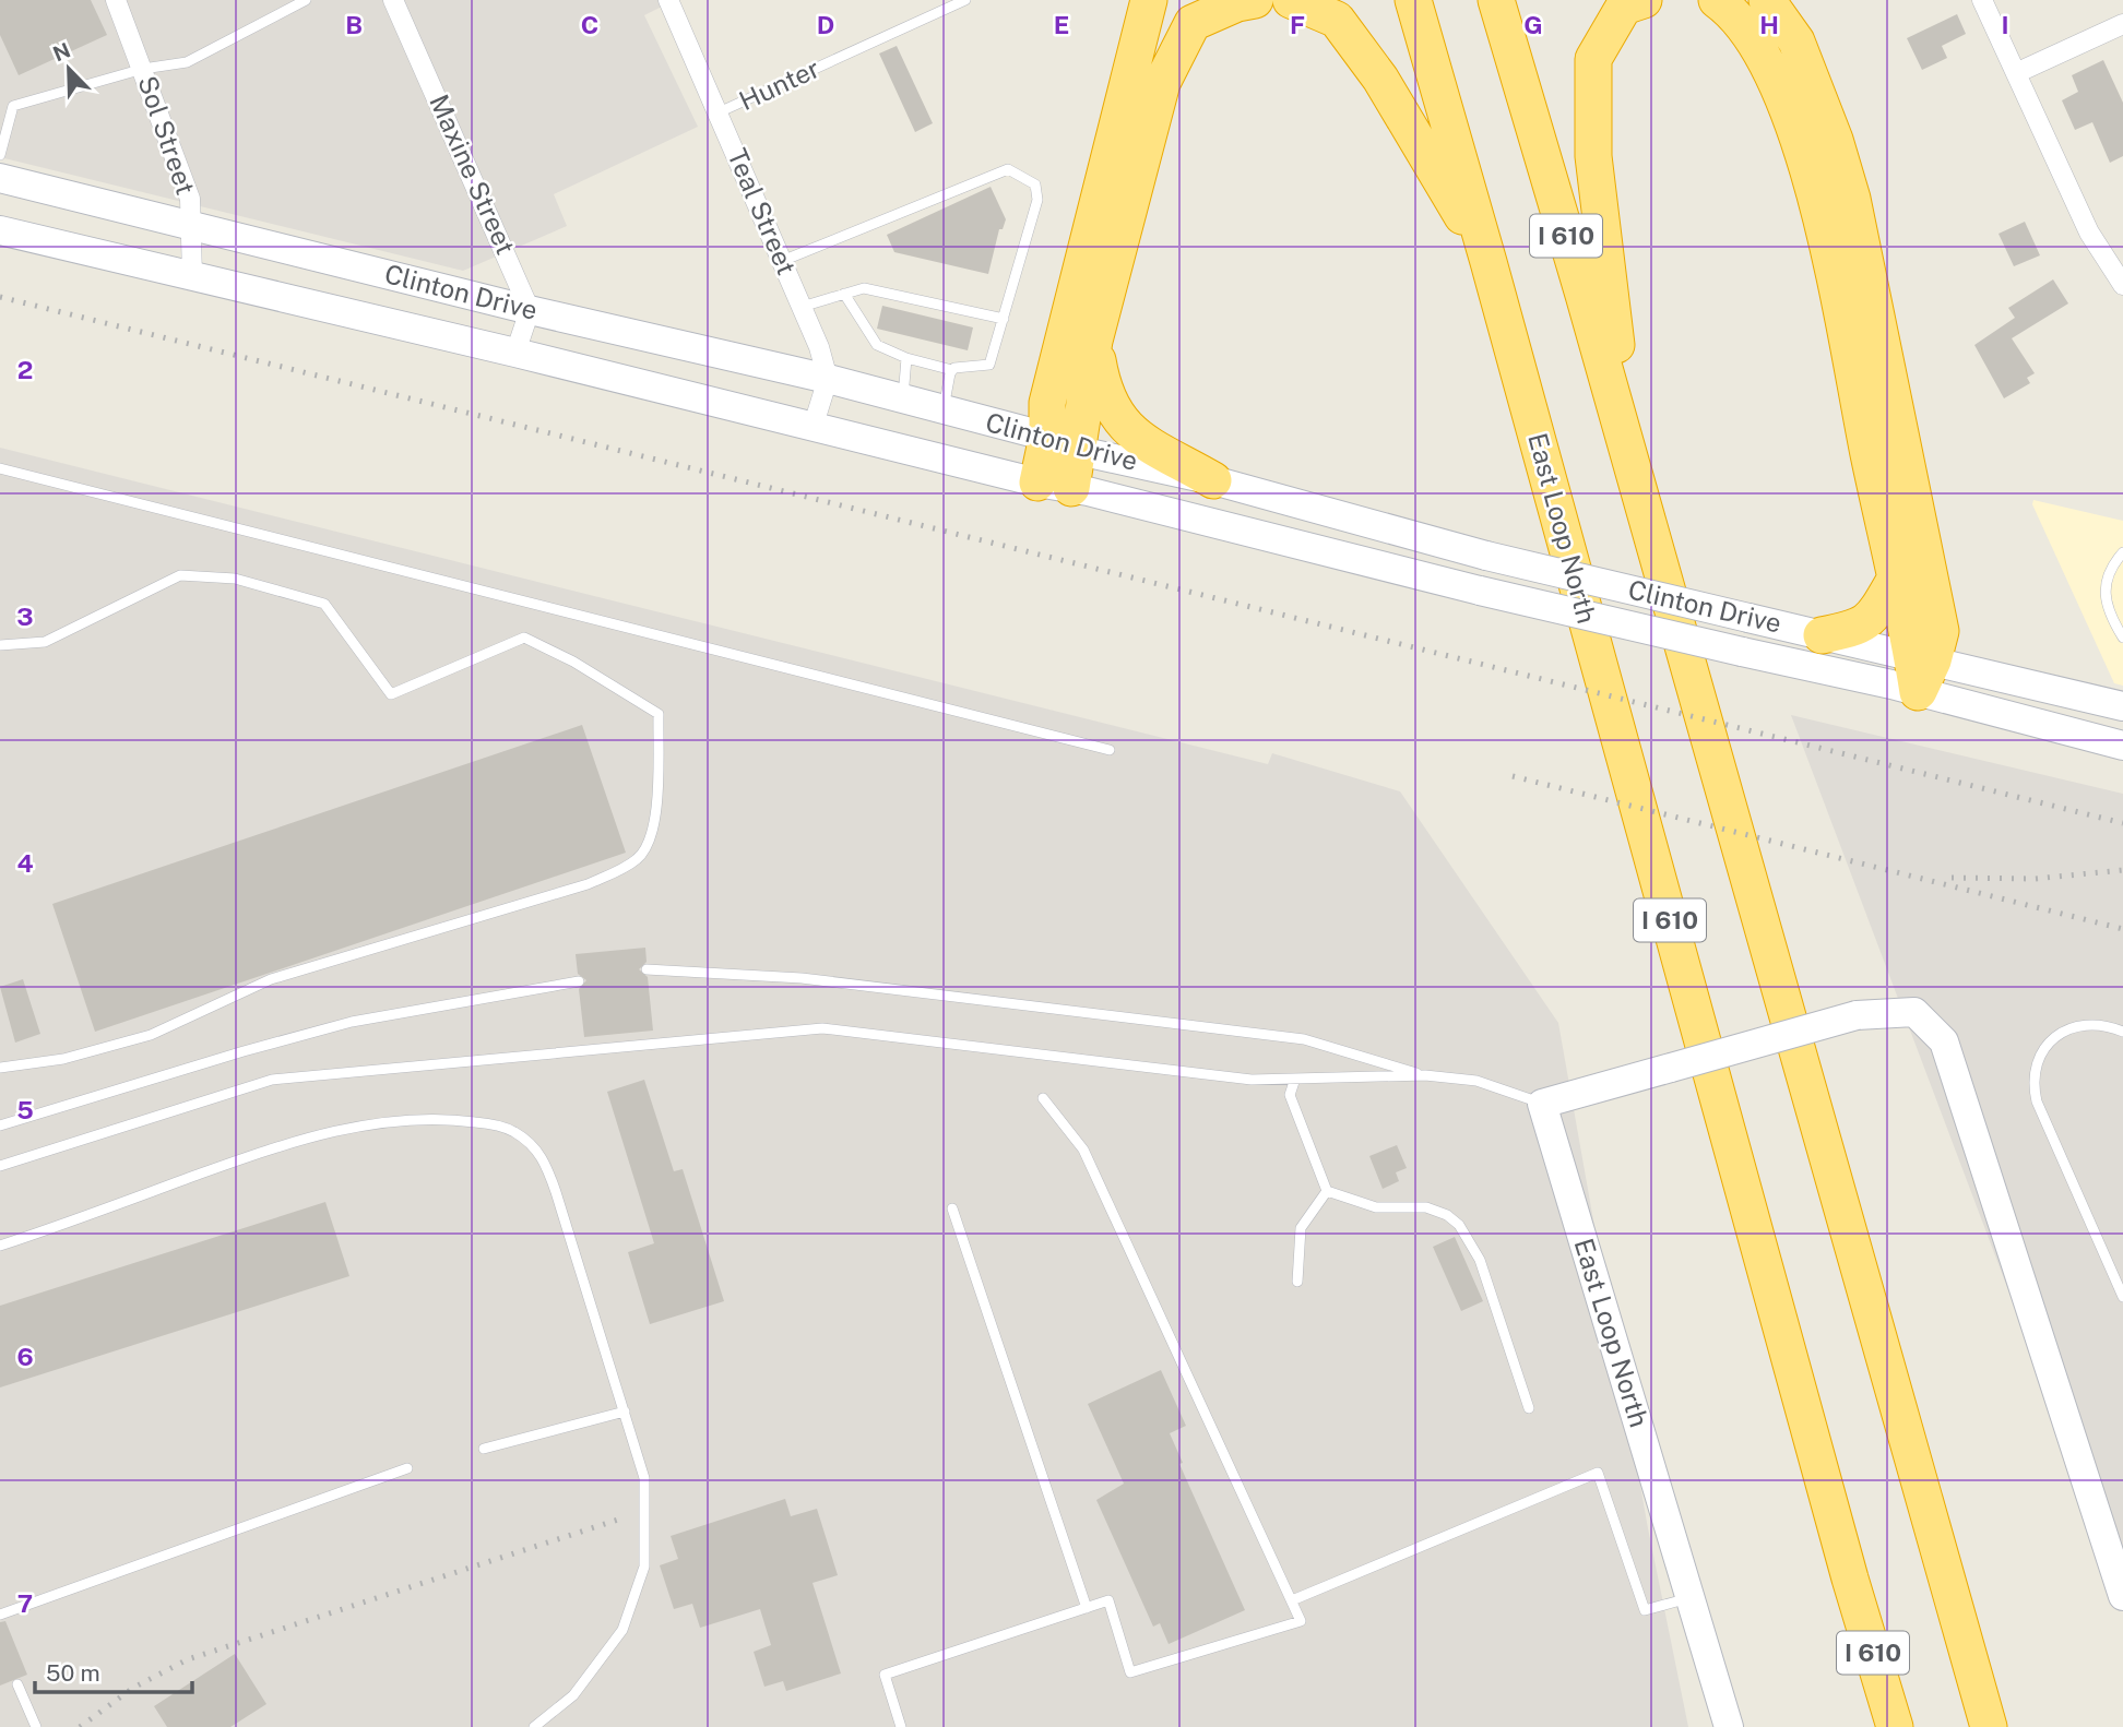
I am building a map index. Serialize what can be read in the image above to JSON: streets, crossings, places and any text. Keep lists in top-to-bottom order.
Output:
{
  "streets": {
    "highway": ["I 610", "East Loop North"],
    "main road": ["Clinton Drive"],
    "street": ["Sol Street", "Maxine Street", "Teal Street"],
    "lane": ["Hunter"]
  },
  "crossings": [
    ["Hunter", "Teal Street"],
    ["Sol Street", "Clinton Drive"],
    ["Maxine Street", "Clinton Drive"],
    ["Teal Street", "Clinton Drive"]
  ],
  "scale_bar": "50 m",
  "north": "top left",
  "grid": {
    "columns": [
      "B",
      "C",
      "D",
      "E",
      "F",
      "G",
      "H",
      "I"
    ],
    "rows": [
      "2",
      "3",
      "4",
      "5",
      "6",
      "7"
    ]
  }
}
